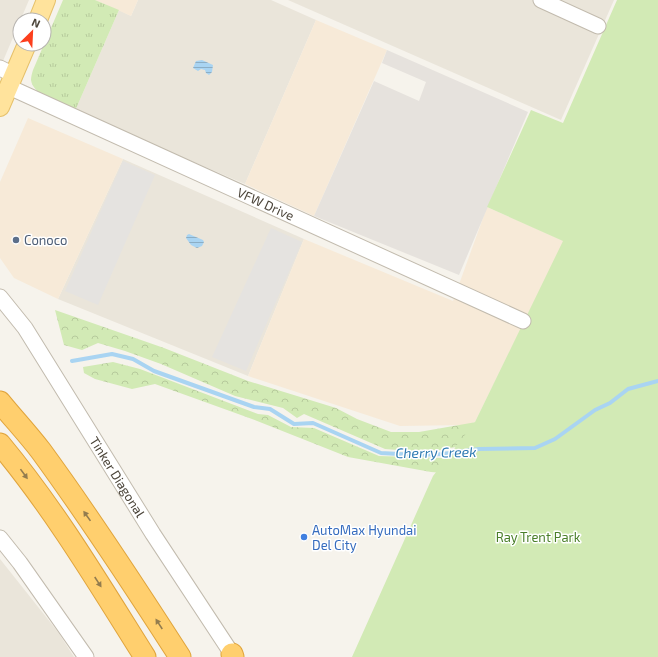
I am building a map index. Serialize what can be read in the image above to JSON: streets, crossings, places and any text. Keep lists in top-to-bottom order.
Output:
{
  "streets": {
    "street": ["VFW Drive", "Tinker Diagonal"]
  },
  "water": ["Cherry Creek"],
  "parks": ["Ray Trent Park"],
  "places": ["Conoco", "AutoMax Hyundai Del City"],
  "north": "top right"
}
